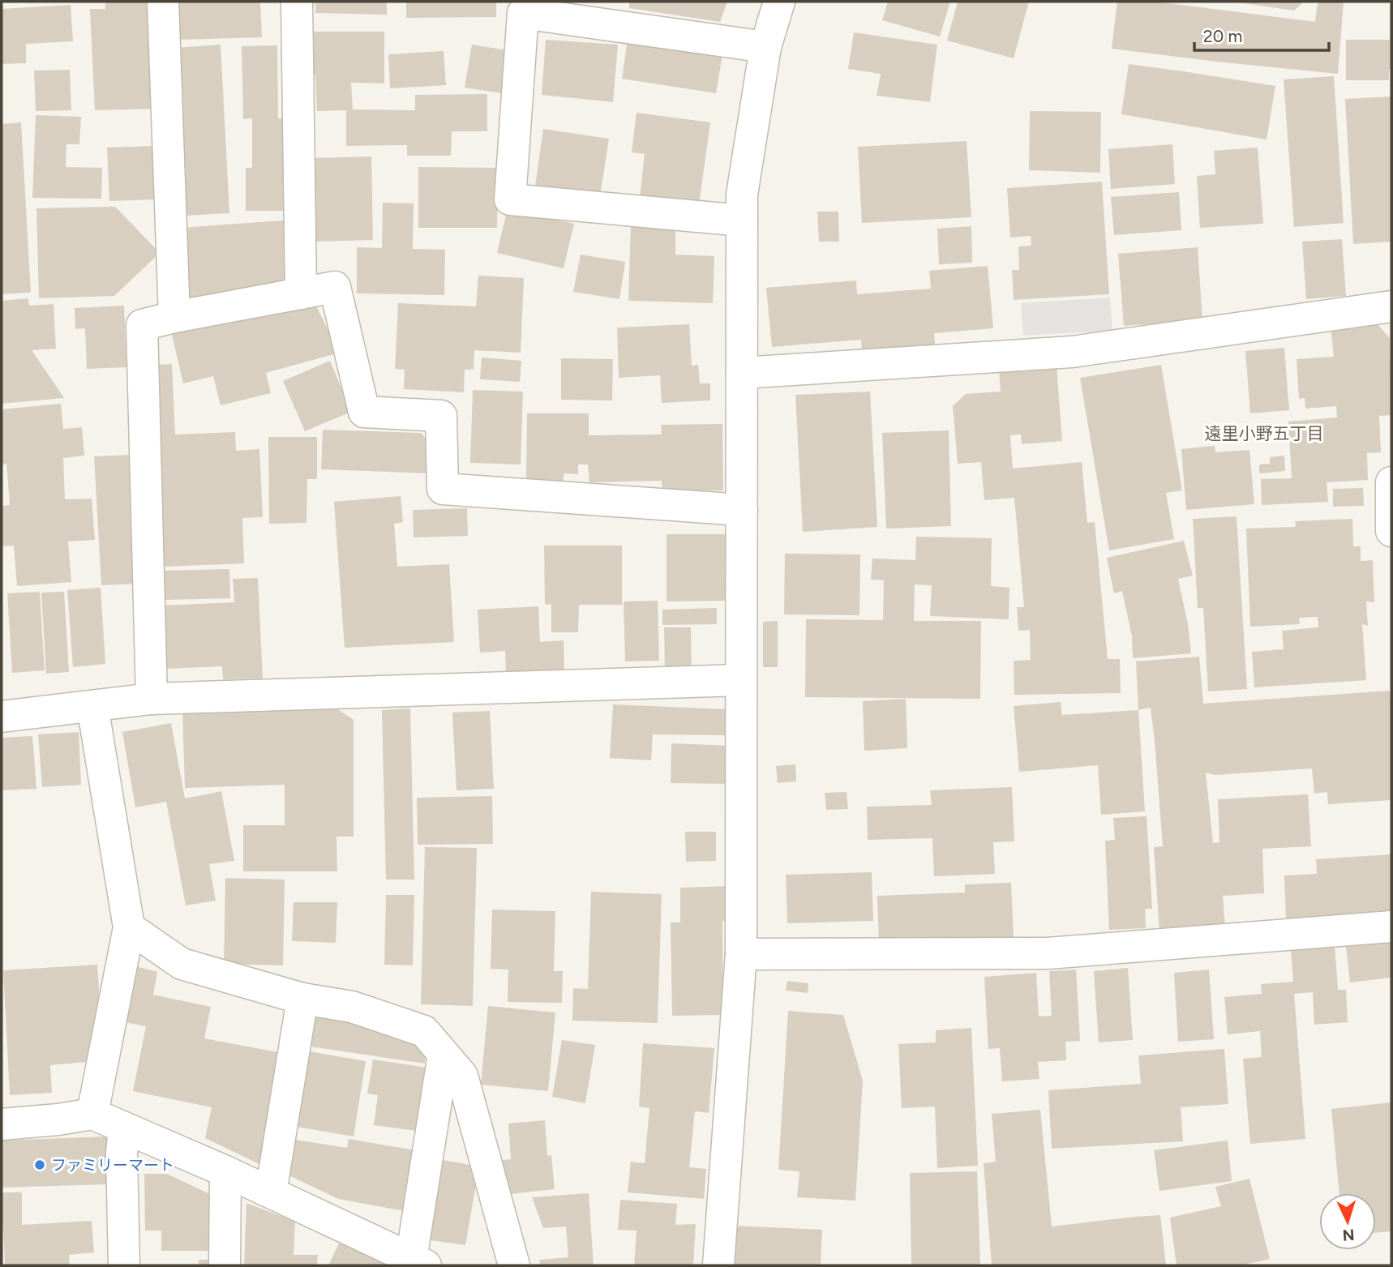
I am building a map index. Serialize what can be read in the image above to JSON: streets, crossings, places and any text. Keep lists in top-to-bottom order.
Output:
{
  "districts": ["遠里小野五丁目"],
  "places": ["ファミリーマート"],
  "scale_bar": "20 m",
  "north": "bottom"
}
